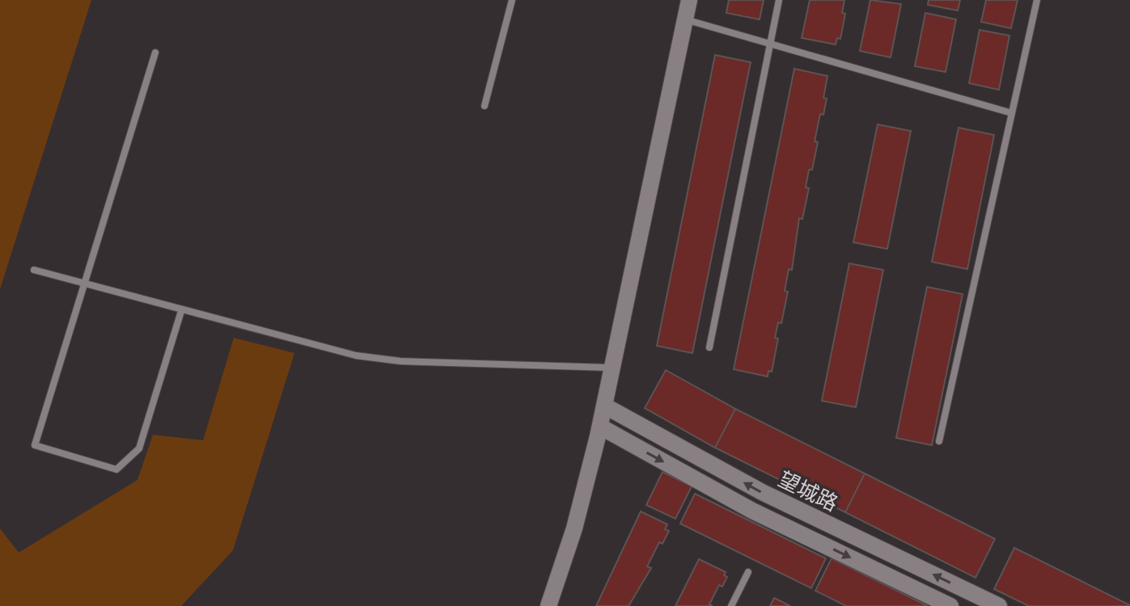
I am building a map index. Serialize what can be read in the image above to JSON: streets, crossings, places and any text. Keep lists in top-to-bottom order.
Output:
{
  "streets": {
    "street": ["望城路"]
  }
}
